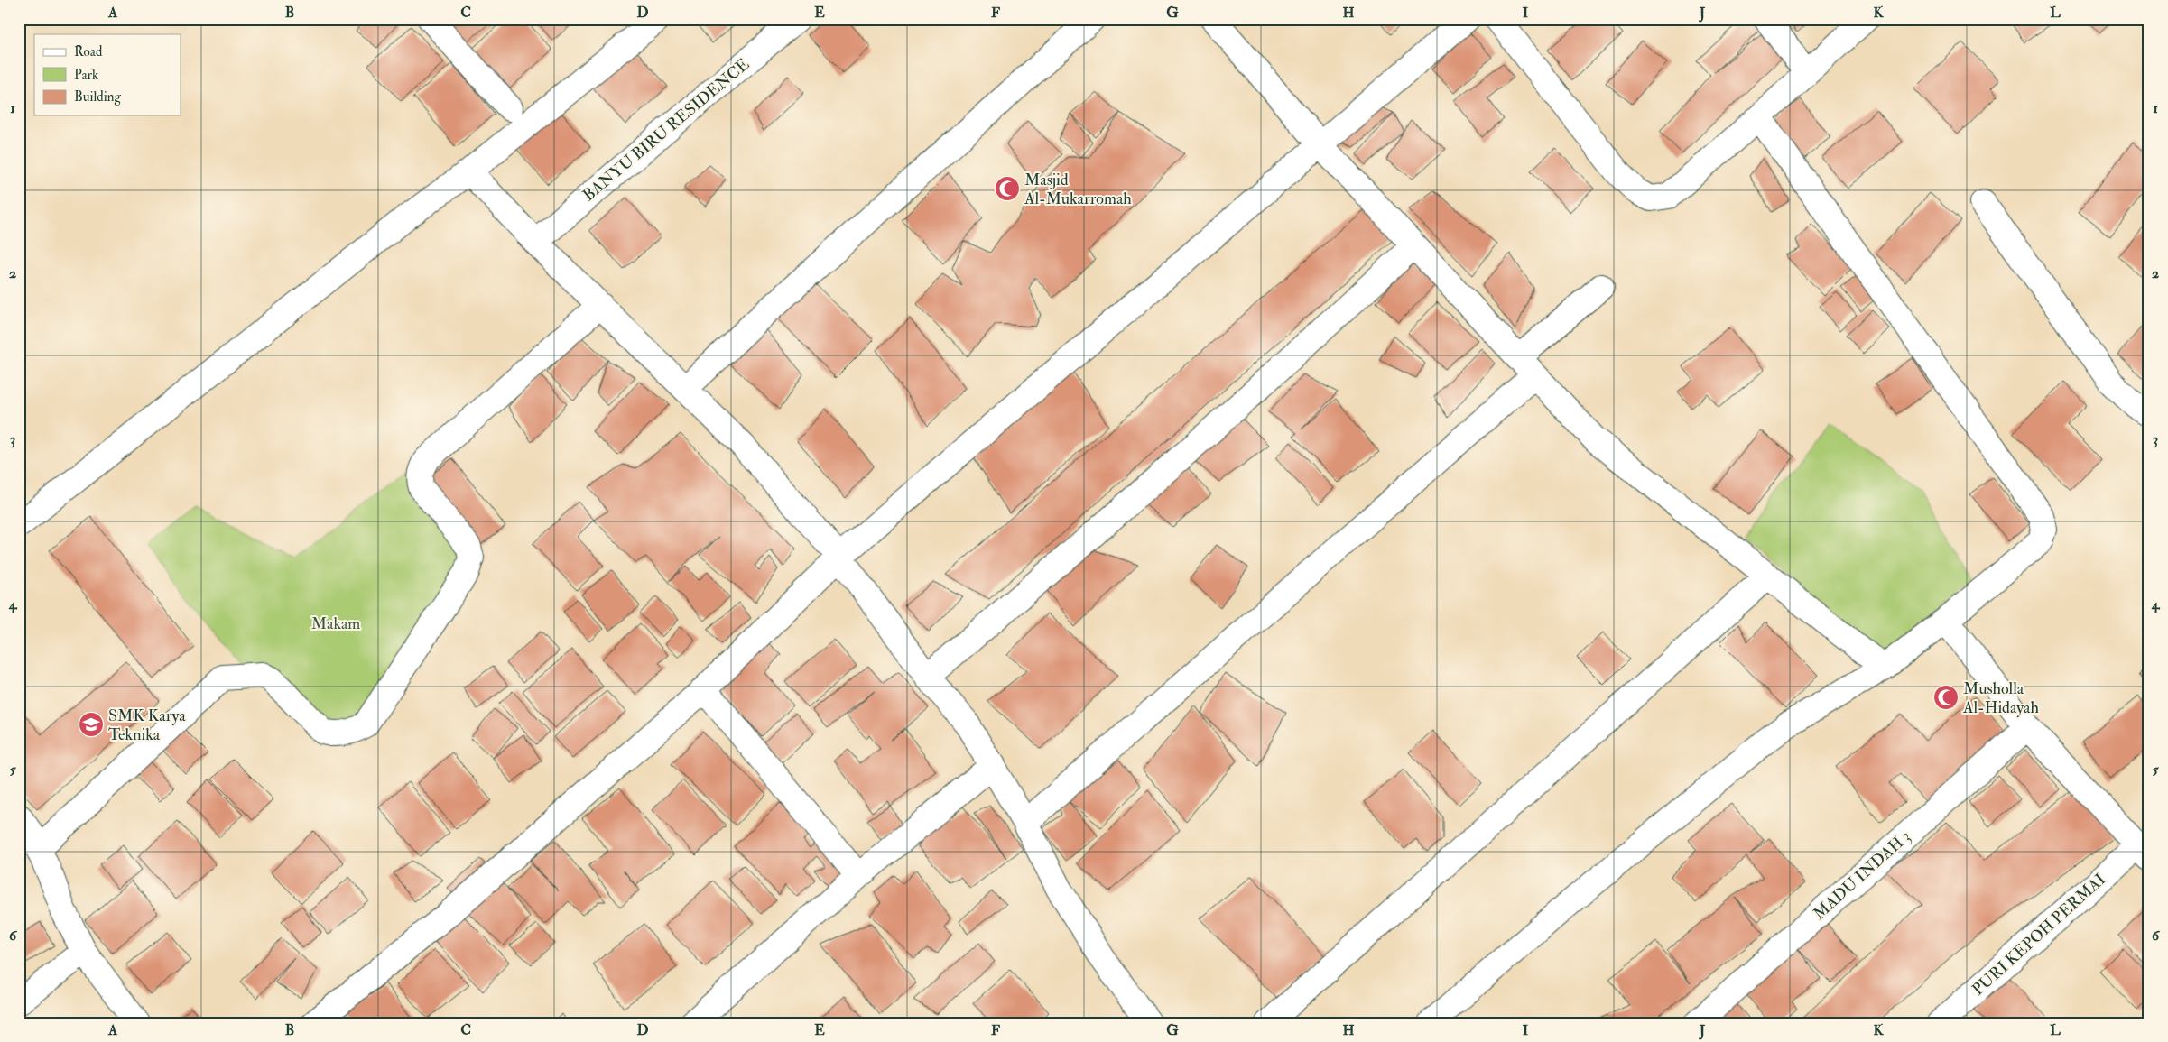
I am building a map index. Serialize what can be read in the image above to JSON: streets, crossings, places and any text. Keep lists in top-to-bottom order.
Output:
{
  "streets": {
    "street": ["BANYU BIRU RESIDENCE", "MADU INDAH 3", "PURI KEPOH PERMAI"]
  },
  "parks": ["Makam"],
  "places": {
    "mosque": ["Masjid Al-Mukarromah", "Musholla Al-Hidayah"],
    "school or university": ["SMK Karya Teknika"]
  },
  "legend": ["Road", "Park", "Building"],
  "grid": {
    "columns": [
      "A",
      "B",
      "C",
      "D",
      "E",
      "F",
      "G",
      "H",
      "I",
      "J",
      "K",
      "L"
    ],
    "rows": [
      "1",
      "2",
      "3",
      "4",
      "5",
      "6"
    ]
  }
}
